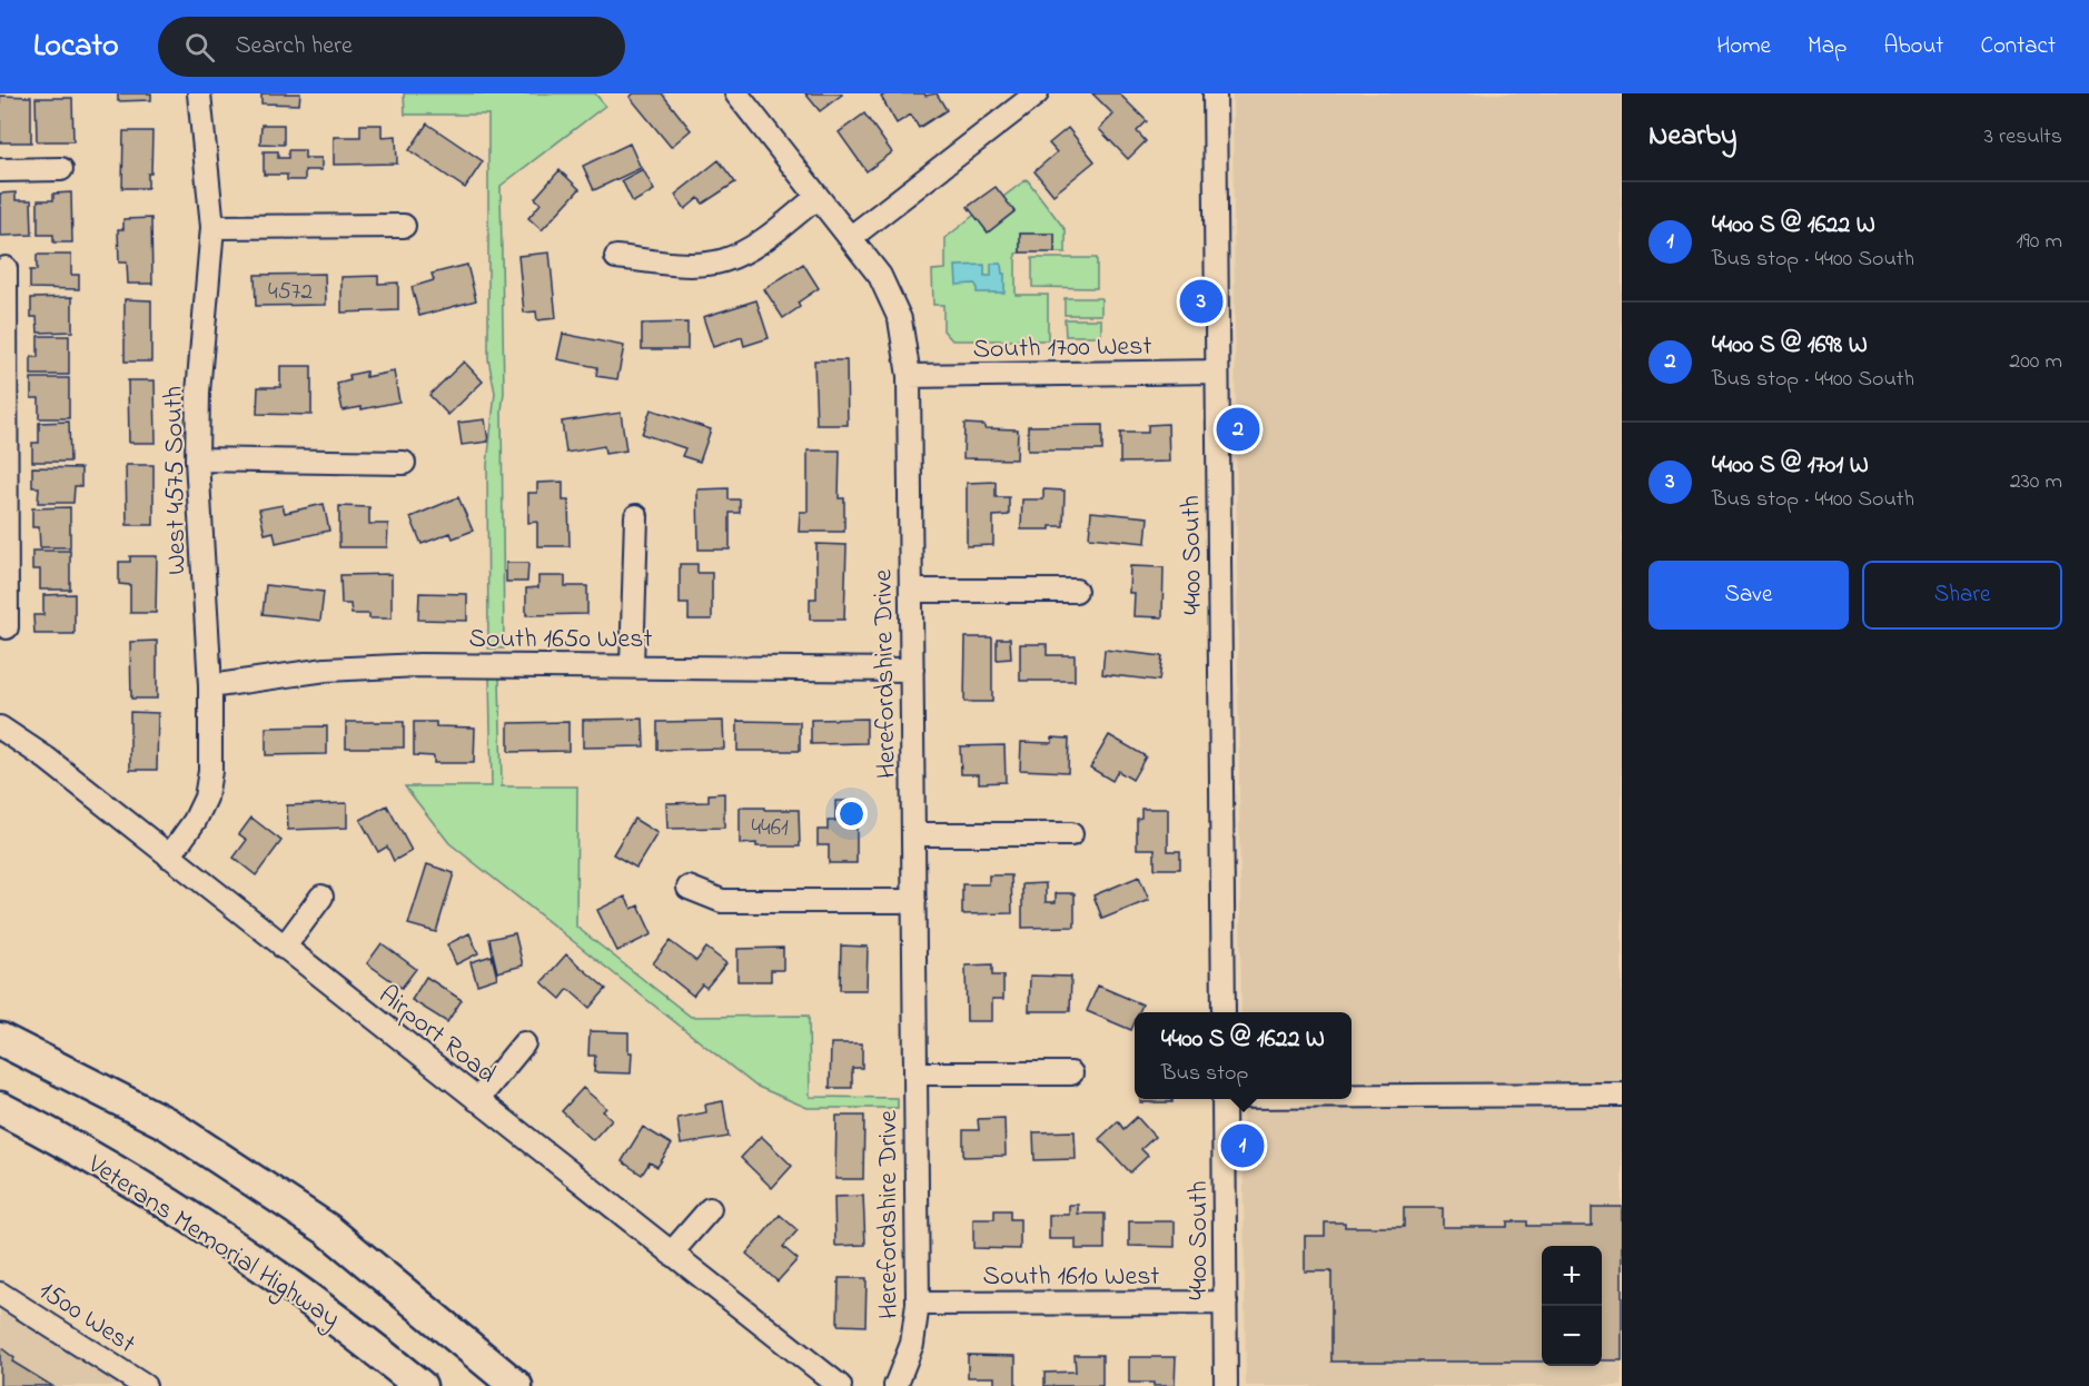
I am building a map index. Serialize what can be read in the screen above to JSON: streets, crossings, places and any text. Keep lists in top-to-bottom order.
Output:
{
  "streets": {
    "highway": ["Veterans Memorial Highway"],
    "street": [
      "South 1700 West",
      "West 4575 South",
      "4400 South",
      "South 1650 West",
      "Herefordshire Drive",
      "Airport Road",
      "South 1610 West",
      "1500 West"
    ]
  },
  "crossings": [
    ["South 1700 West", "4400 South"],
    ["South 1700 West", "Herefordshire Drive"],
    ["West 4575 South", "South 1650 West"],
    ["West 4575 South", "Airport Road"],
    ["4400 South", "South 1610 West"],
    ["South 1650 West", "Herefordshire Drive"],
    ["Herefordshire Drive", "South 1610 West"]
  ],
  "house_numbers": ["4572", "4461"],
  "page": {
    "header": "Locato",
    "search": "Search here",
    "nav": [
      "Home",
      "Map",
      "About",
      "Contact"
    ],
    "heading": ["Nearby", "3 results"],
    "list": [
      {
        "mark": "1",
        "name": "4400 S @ 1622 W",
        "note": "Bus stop · 4400 South",
        "value": "190 m"
      },
      {
        "mark": "2",
        "name": "4400 S @ 1698 W",
        "note": "Bus stop · 4400 South",
        "value": "200 m"
      },
      {
        "mark": "3",
        "name": "4400 S @ 1701 W",
        "note": "Bus stop · 4400 South",
        "value": "230 m"
      }
    ],
    "pins": ["3", "2", "1"],
    "buttons": ["Save", "Share"],
    "popup": ["4400 S @ 1622 W", "Bus stop"],
    "map_buttons": ["+", "−"]
  }
}
